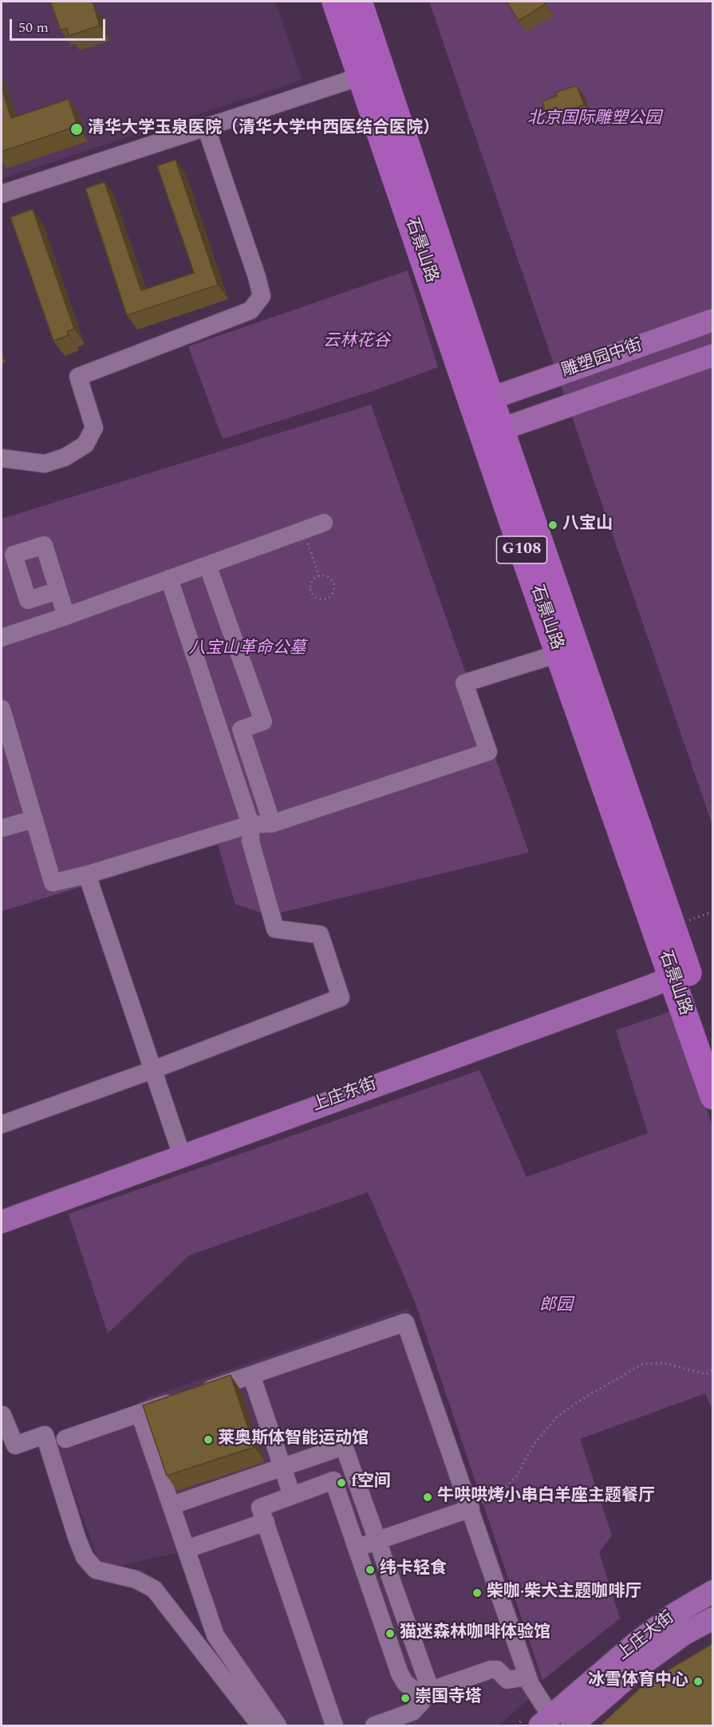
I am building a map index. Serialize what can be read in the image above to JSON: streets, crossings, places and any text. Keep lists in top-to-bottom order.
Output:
{
  "streets": {
    "highway": ["石景山路", "G108"],
    "main road": ["雕塑园中街", "上庄东街", "上庄大街"]
  },
  "crossings": [
    ["石景山路", "雕塑园中街"],
    ["石景山路", "上庄东街"]
  ],
  "parks": [
    "北京国际雕塑公园",
    "云林花谷",
    "八宝山革命公墓",
    "郎园"
  ],
  "places": [
    "清华大学玉泉医院（清华大学中西医结合医院）",
    "八宝山",
    "莱奥斯体智能运动馆",
    "f空间",
    "牛哄哄烤小串白羊座主题餐厅",
    "纬卡轻食",
    "柴咖·柴犬主题咖啡厅",
    "猫迷森林咖啡体验馆",
    "冰雪体育中心",
    "崇国寺塔"
  ],
  "scale_bar": "50 m"
}
